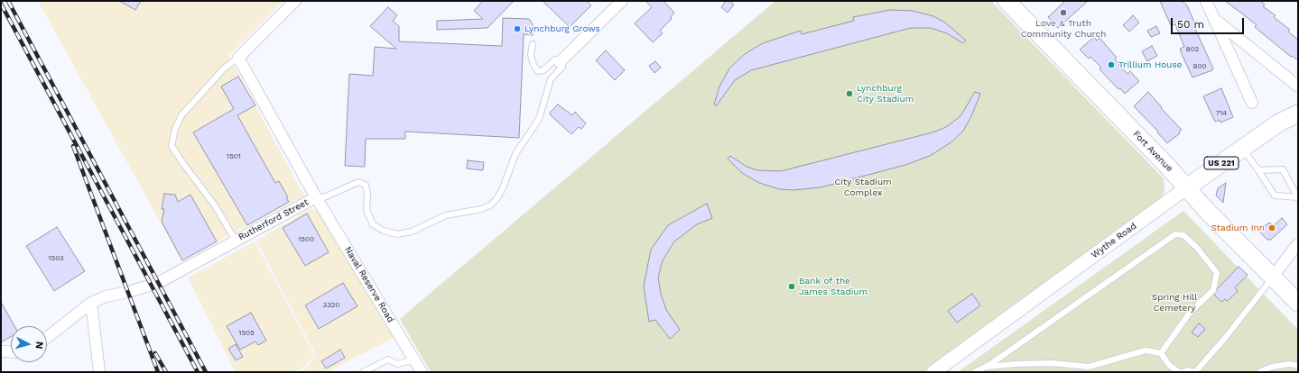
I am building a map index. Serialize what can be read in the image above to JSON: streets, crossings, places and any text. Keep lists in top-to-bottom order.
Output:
{
  "streets": {
    "main road": ["Fort Avenue", "US 221", "Wythe Road"],
    "street": ["Rutherford Street", "Naval Reserve Road"]
  },
  "crossings": [
    ["Fort Avenue", "Wythe Road"],
    ["Rutherford Street", "Naval Reserve Road"]
  ],
  "parks": ["City Stadium Complex", "Spring Hill Cemetery"],
  "places": [
    "Love & Truth Community Church",
    "Lynchburg Grows",
    "Trillium House",
    "Lynchburg City Stadium",
    "Stadium Inn",
    "Bank of the James Stadium"
  ],
  "house_numbers": [
    "802",
    "800",
    "714",
    "1501",
    "1500",
    "1503",
    "3320",
    "1505"
  ],
  "scale_bar": "50 m",
  "north": "right"
}
